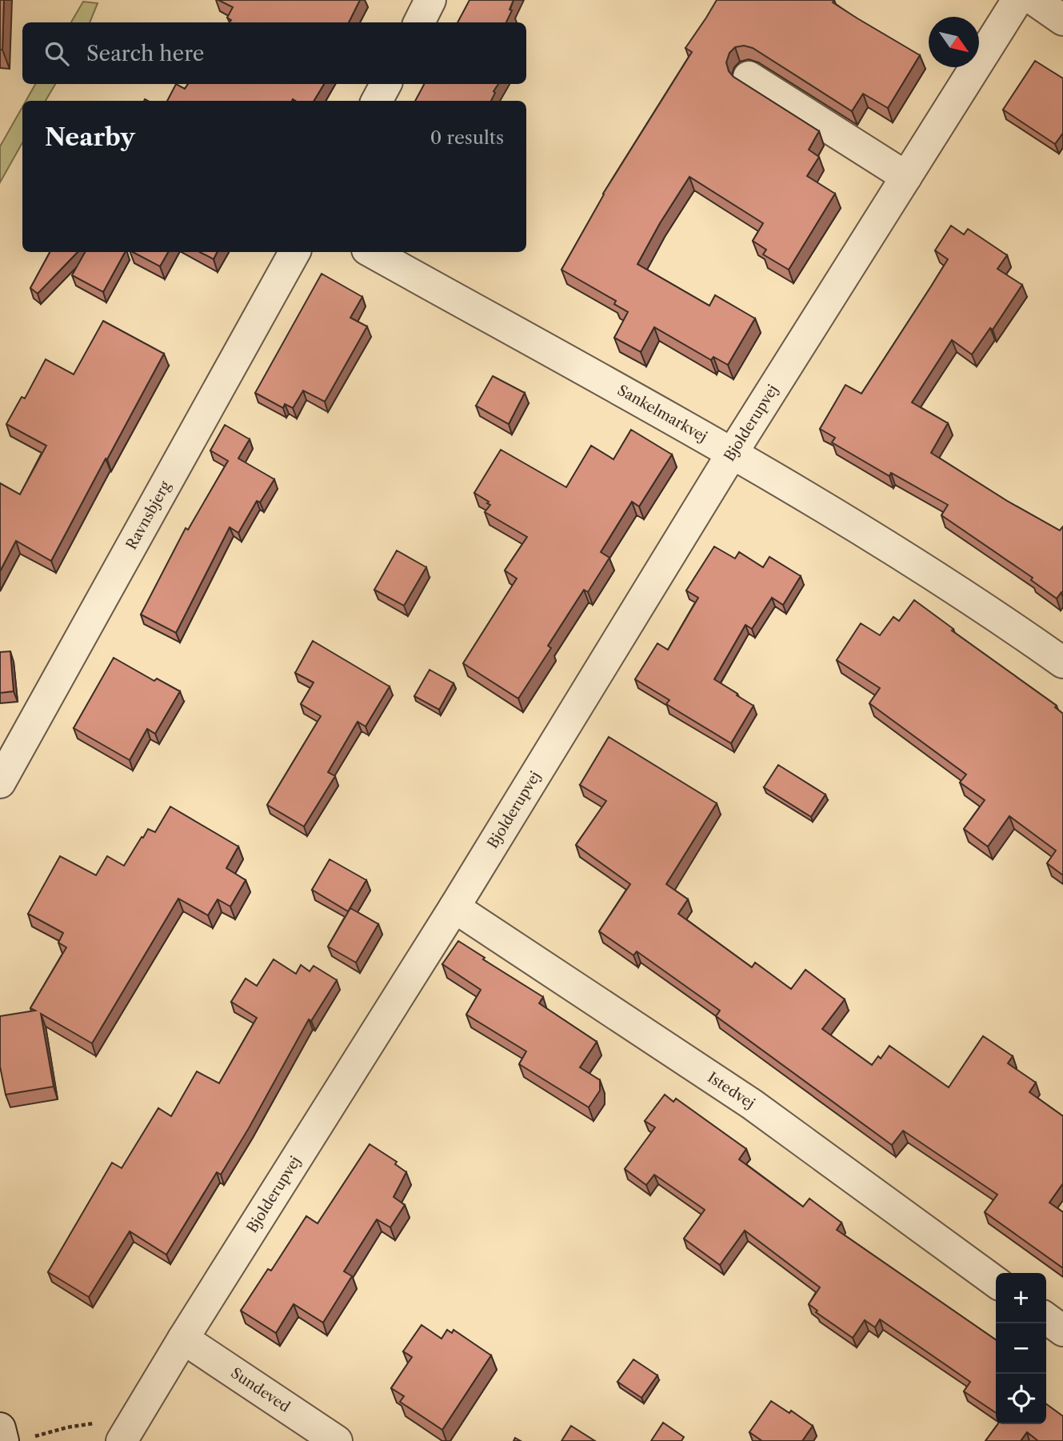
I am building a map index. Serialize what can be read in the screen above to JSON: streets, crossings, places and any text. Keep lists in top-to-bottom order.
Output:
{
  "streets": {
    "street": [
      "Sankelmarkvej",
      "Bjolderupvej",
      "Ravnsbjerg",
      "Istedvej",
      "Sundeved"
    ]
  },
  "crossings": [
    ["Sankelmarkvej", "Bjolderupvej"],
    ["Bjolderupvej", "Istedvej"],
    ["Bjolderupvej", "Sundeved"]
  ],
  "north": "bottom right",
  "page": {
    "search": "Search here",
    "heading": ["Nearby", "0 results"],
    "map_buttons": ["+", "−"]
  }
}
